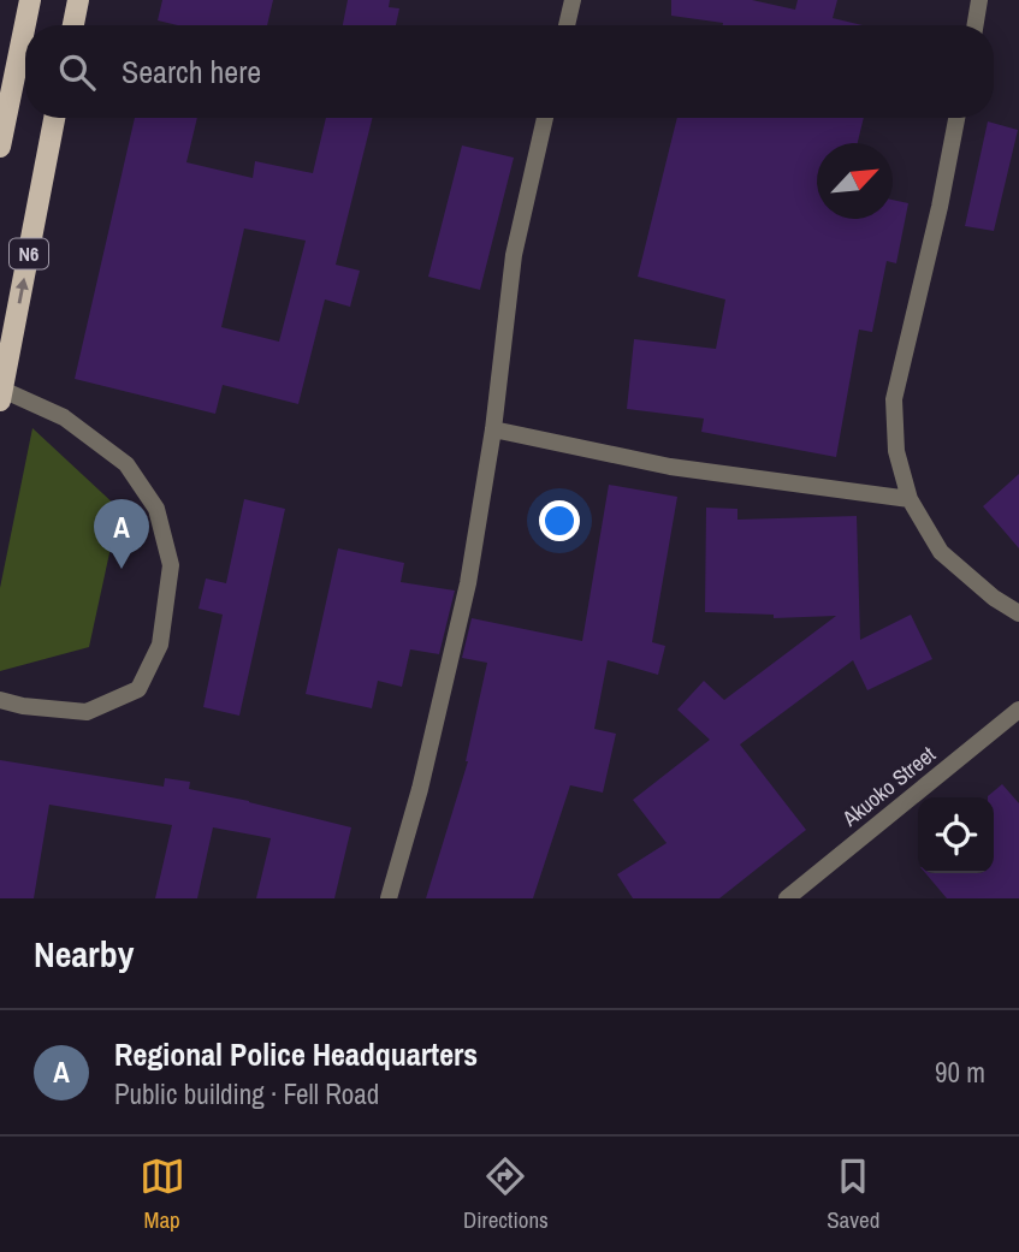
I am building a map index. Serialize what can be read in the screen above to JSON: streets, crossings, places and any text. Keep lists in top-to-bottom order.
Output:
{
  "streets": {
    "main road": ["N6"],
    "street": ["Akuoko Street"]
  },
  "north": "top right",
  "page": {
    "search": "Search here",
    "pins": "A",
    "heading": "Nearby",
    "list": [
      {
        "mark": "A",
        "name": "Regional Police Headquarters",
        "note": "Public building · Fell Road",
        "value": "90 m"
      }
    ],
    "nav": ["Map", "Directions", "Saved"]
  }
}
